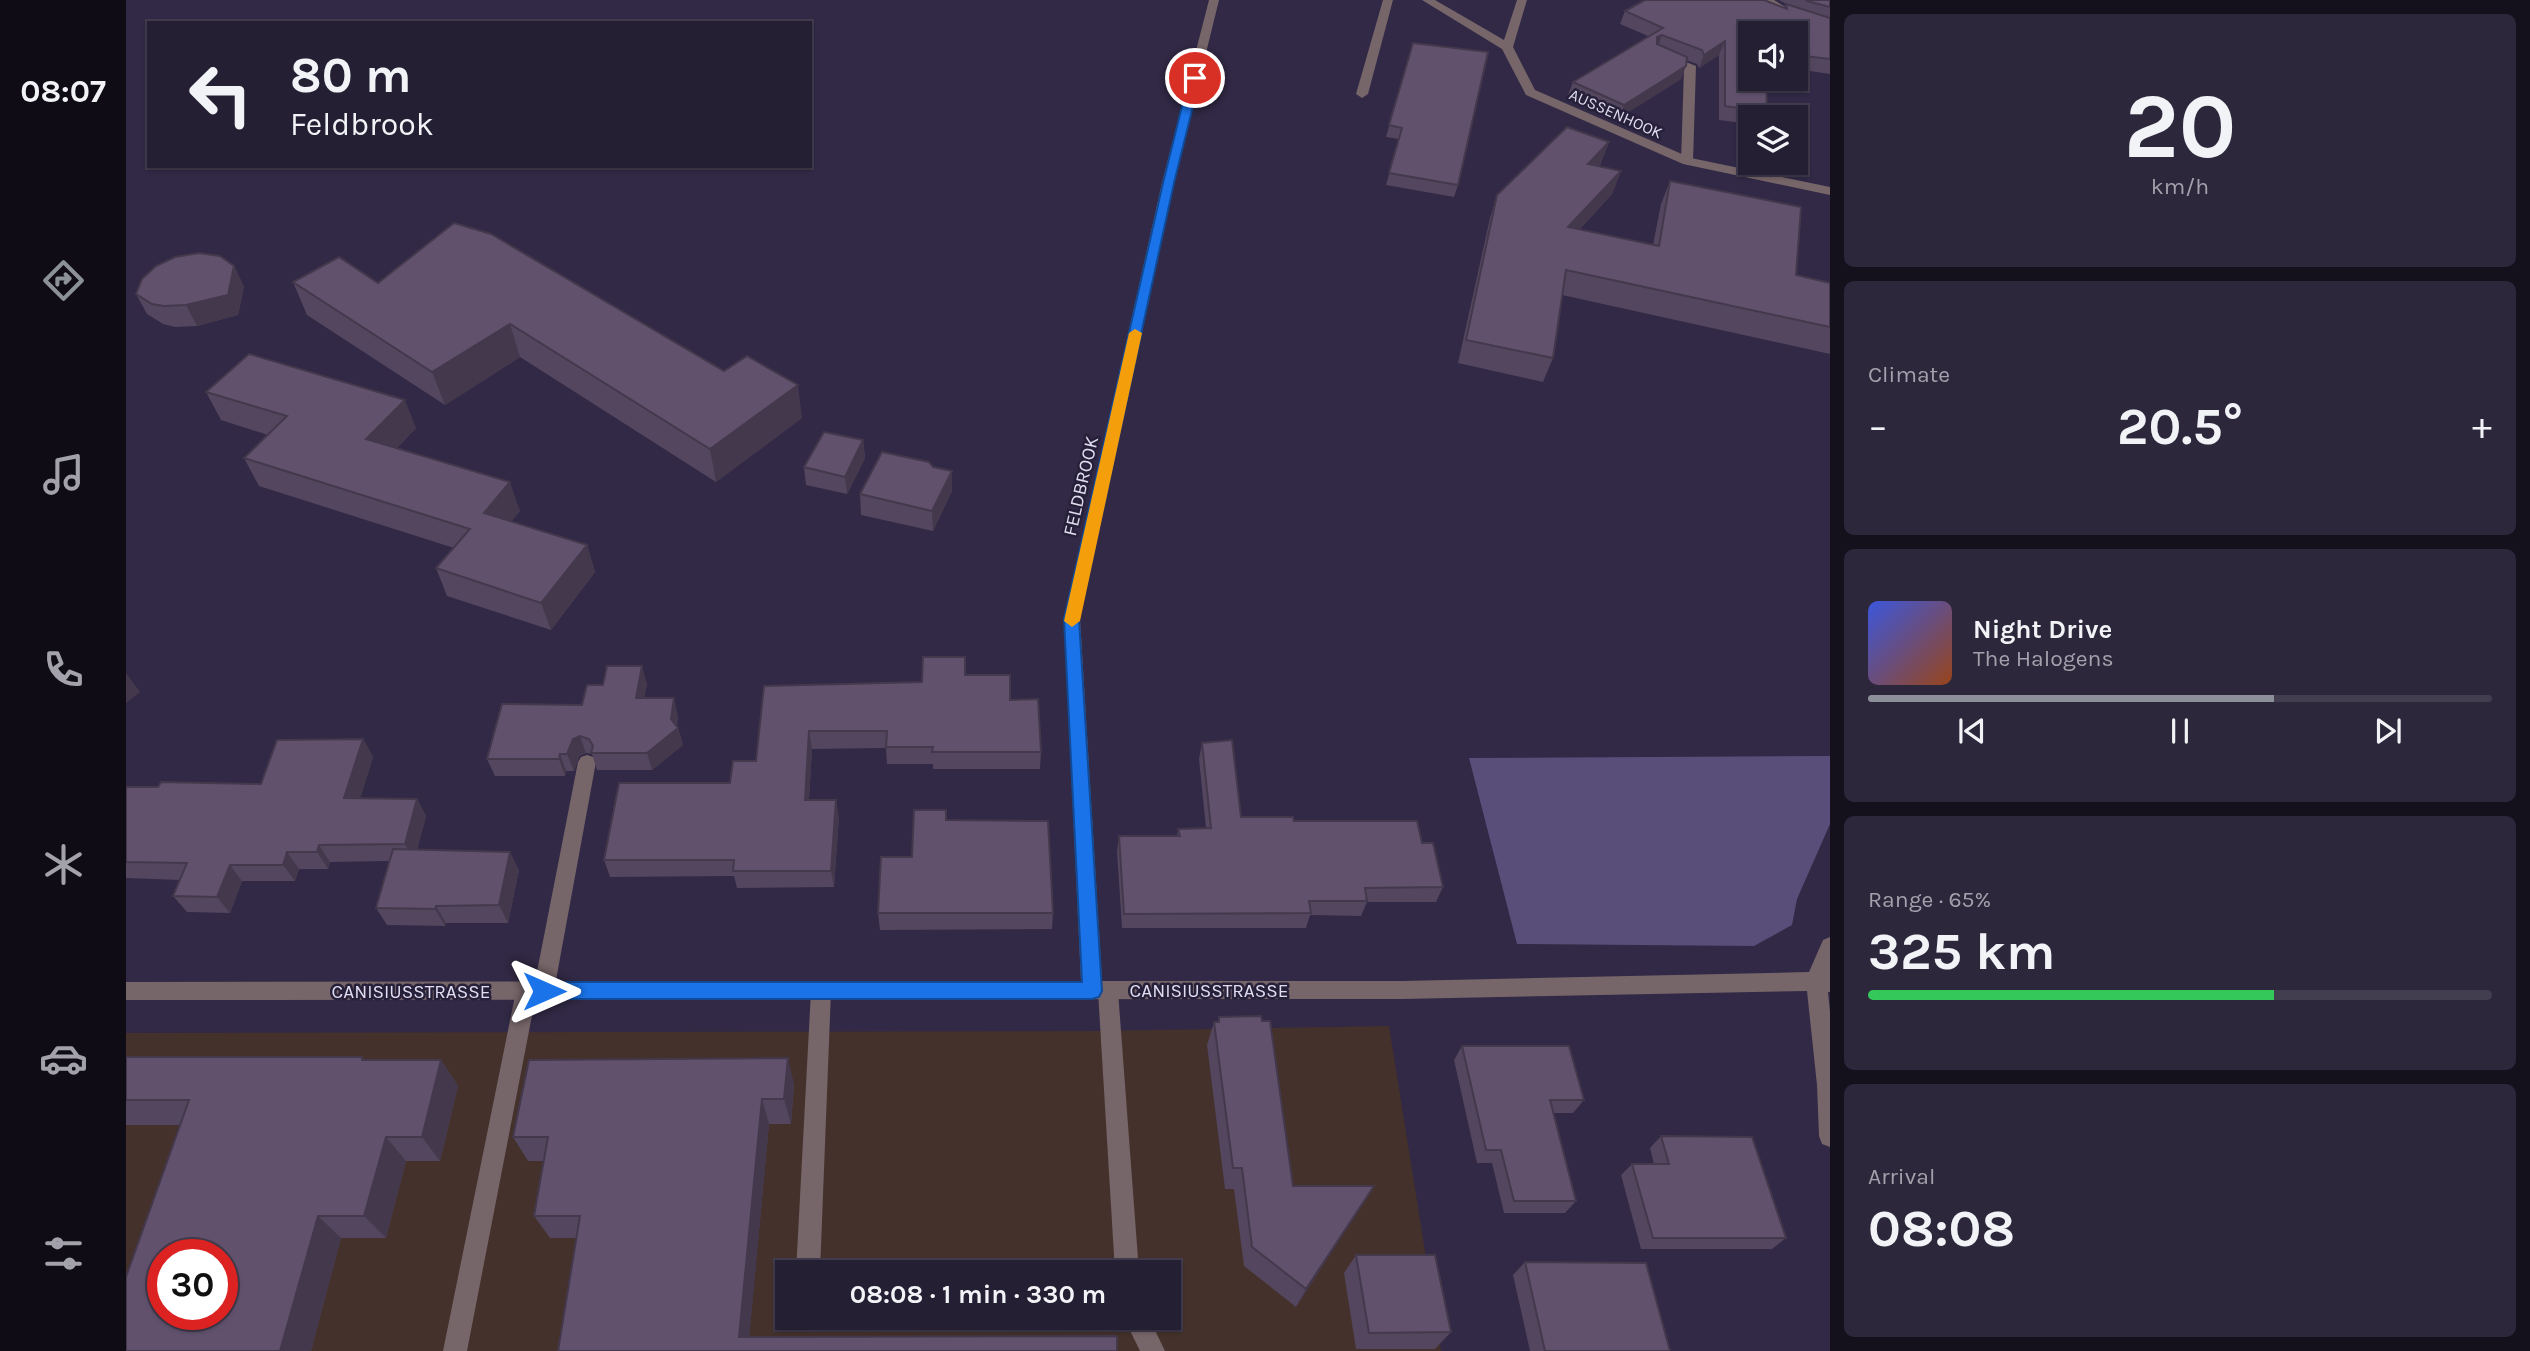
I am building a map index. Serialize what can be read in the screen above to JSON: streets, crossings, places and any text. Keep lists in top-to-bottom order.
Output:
{
  "streets": {
    "street": ["AUSSENHOOK", "FELDBROOK", "CANISIUSSTRASSE"]
  },
  "crossings": [
    ["FELDBROOK", "CANISIUSSTRASSE"]
  ],
  "page": {
    "tabs": "08:07",
    "tile": [
      ["20", "km/h"],
      "Climate",
      ["Range · 65%", "325 km"],
      ["Arrival", "08:08"]
    ],
    "turn": ["80 m", "Feldbrook"],
    "heat": ["−", "20.5°", "+"],
    "song": ["Night Drive", "The Halogens"],
    "limit": "30",
    "trip": "08:08 · 1 min · 330 m"
  }
}
